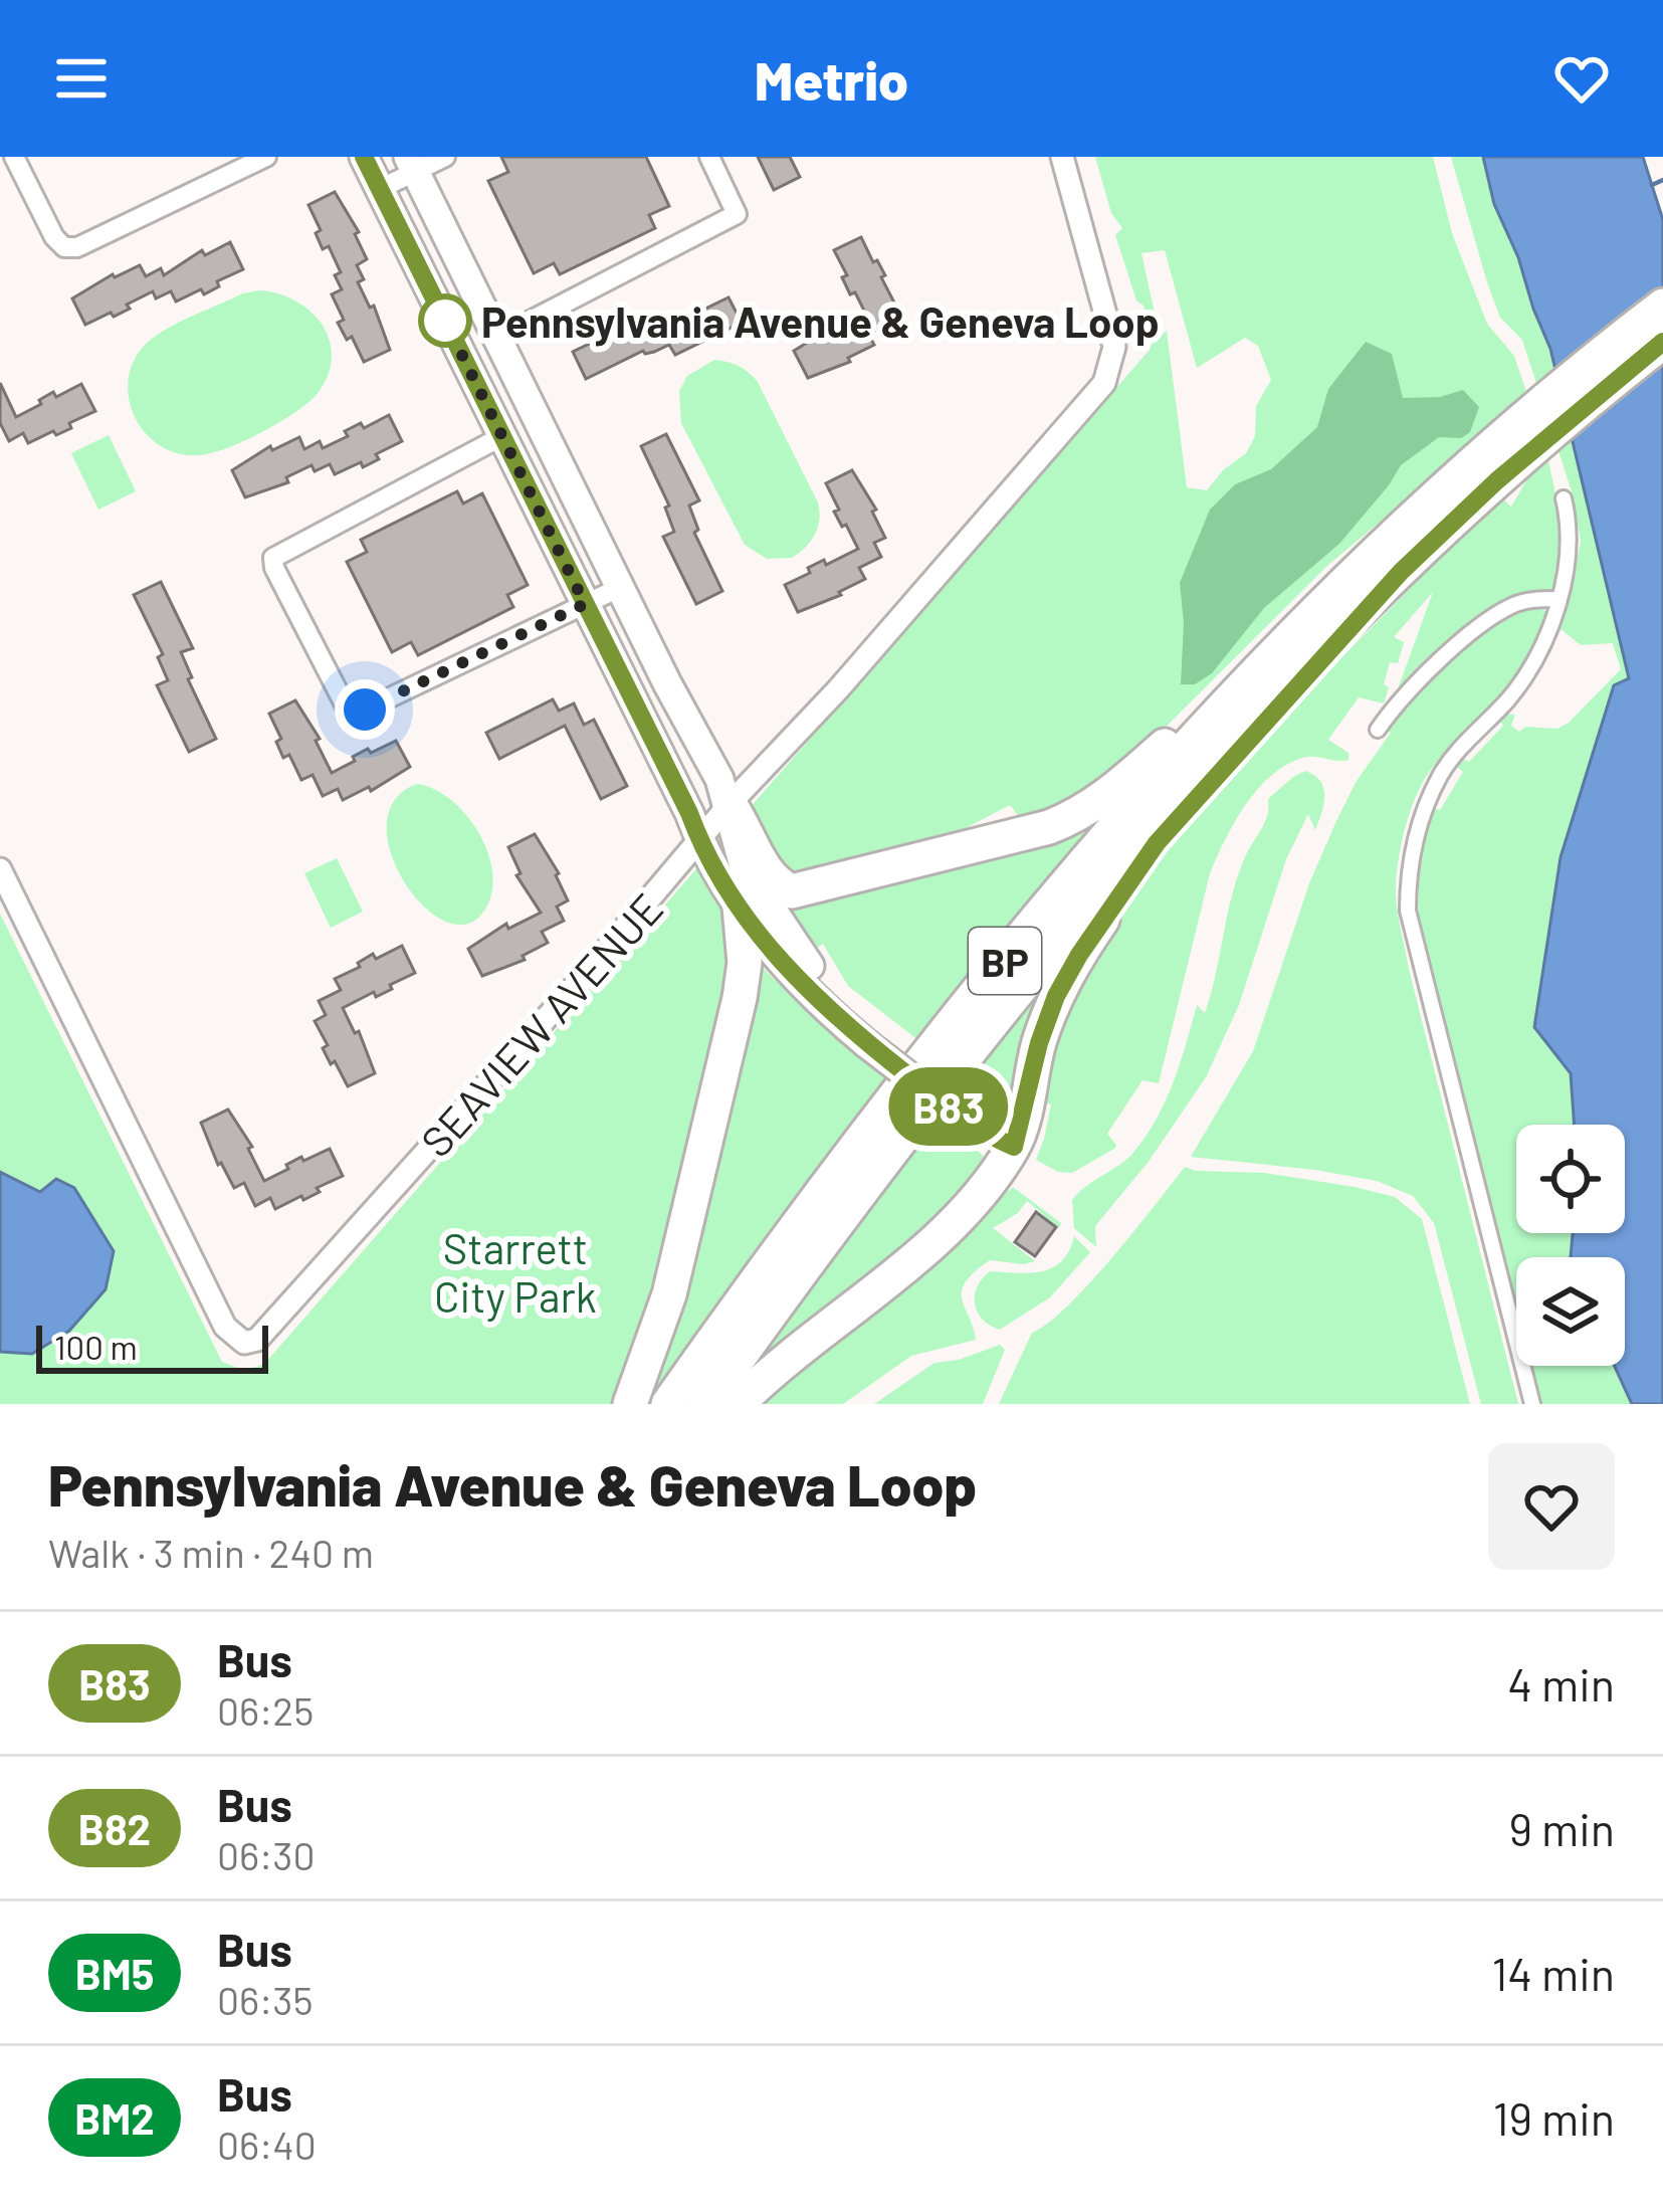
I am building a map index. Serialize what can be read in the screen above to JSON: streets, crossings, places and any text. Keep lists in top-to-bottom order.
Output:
{
  "streets": {
    "highway": ["BP"],
    "street": ["SEAVIEW AVENUE"]
  },
  "parks": ["Starrett City Park"],
  "places": ["Pennsylvania Avenue & Geneva Loop"],
  "lines": ["bus line B83"],
  "scale_bar": "100 m",
  "page": {
    "header": "Metrio",
    "on_map": "B83",
    "scale": "100 m",
    "heading": ["Pennsylvania Avenue & Geneva Loop", "Walk · 3 min · 240 m"],
    "list": [
      {
        "mark": "B83",
        "name": "Bus",
        "note": "06:25",
        "value": "4 min"
      },
      {
        "mark": "B82",
        "name": "Bus",
        "note": "06:30",
        "value": "9 min"
      },
      {
        "mark": "BM5",
        "name": "Bus",
        "note": "06:35",
        "value": "14 min"
      },
      {
        "mark": "BM2",
        "name": "Bus",
        "note": "06:40",
        "value": "19 min"
      }
    ]
  }
}
